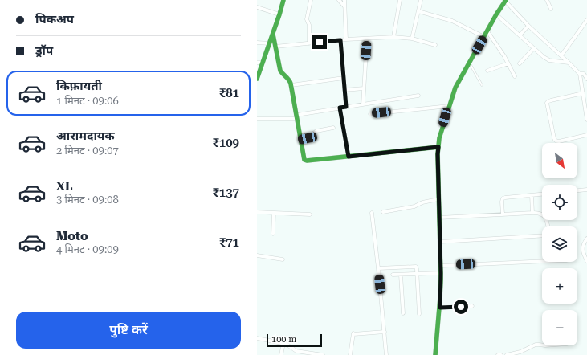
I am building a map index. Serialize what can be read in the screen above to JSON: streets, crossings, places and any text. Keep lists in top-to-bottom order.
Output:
{
  "scale_bar": "100 m",
  "north": "bottom right",
  "page": {
    "banner": ["पिकअप", "ड्रॉप"],
    "list": [
      {
        "name": "किफ़ायती",
        "note": "1 मिनट · 09:06",
        "value": "₹81"
      },
      {
        "name": "आरामदायक",
        "note": "2 मिनट · 09:07",
        "value": "₹109"
      },
      {
        "name": "XL",
        "note": "3 मिनट · 09:08",
        "value": "₹137"
      },
      {
        "name": "Moto",
        "note": "4 मिनट · 09:09",
        "value": "₹71"
      }
    ],
    "map_buttons": ["+", "−"],
    "buttons": "पुष्टि करें",
    "scale": "100 m"
  }
}
